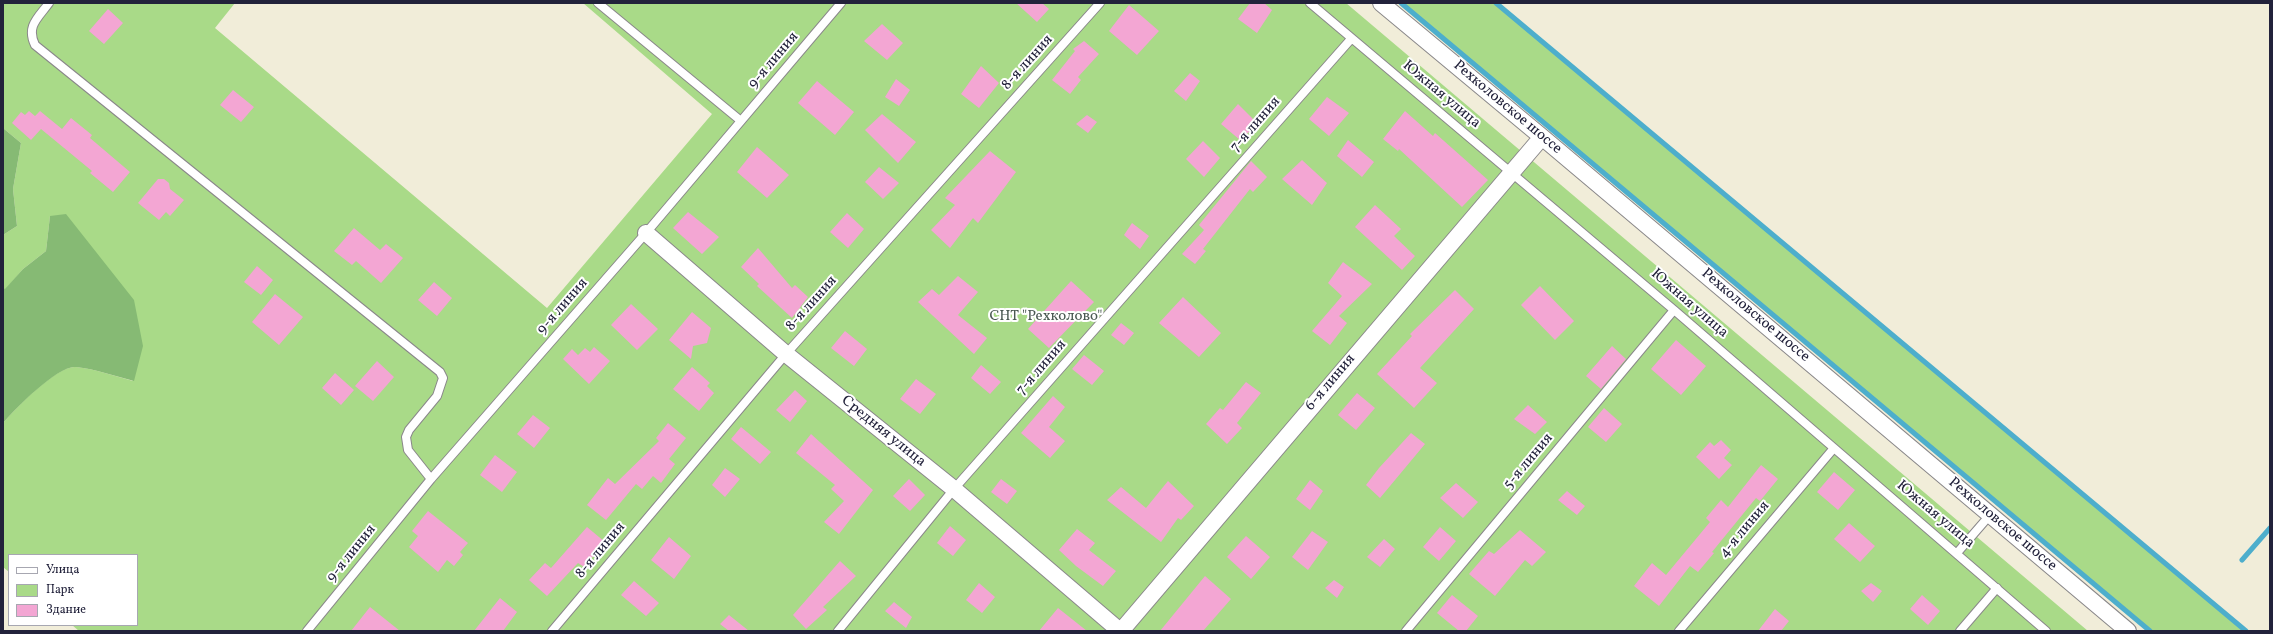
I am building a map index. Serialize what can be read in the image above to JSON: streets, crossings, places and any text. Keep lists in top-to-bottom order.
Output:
{
  "streets": {
    "street": ["Рехколовское шоссе", "6-я линия", "Средняя улица"],
    "lane": [
      "9-я линия",
      "8-я линия",
      "Южная улица",
      "7-я линия",
      "5-я линия",
      "4-я линия"
    ]
  },
  "crossings": [
    ["9-я линия", "Средняя улица"],
    ["8-я линия", "Средняя улица"],
    ["Южная улица", "7-я линия"],
    ["Южная улица", "6-я линия"],
    ["Южная улица", "5-я линия"],
    ["Южная улица", "4-я линия"],
    ["Рехколовское шоссе", "6-я линия"],
    ["7-я линия", "Средняя улица"],
    ["6-я линия", "Средняя улица"]
  ],
  "parks": ["СНТ \"Рехколово\""],
  "legend": ["Улица", "Парк", "Здание"]
}
